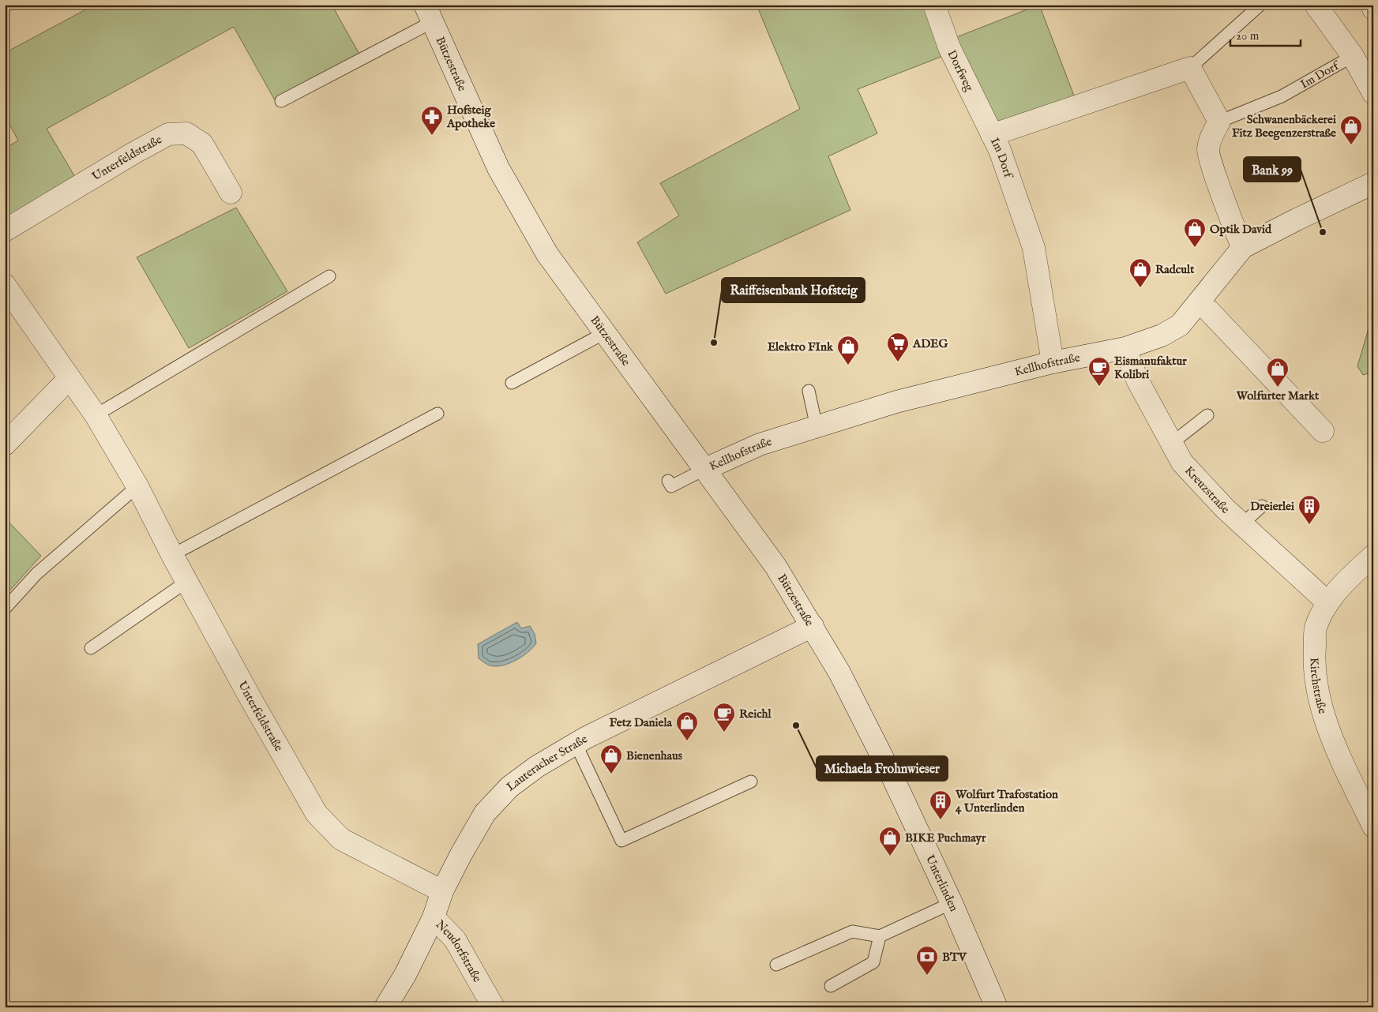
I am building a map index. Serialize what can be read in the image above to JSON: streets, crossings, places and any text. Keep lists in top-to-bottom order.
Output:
{
  "streets": {
    "street": [
      "Bützestraße",
      "Dorfweg",
      "Im Dorf",
      "Unterfeldstraße",
      "Kellhofstraße",
      "Kreuzstraße",
      "Kirchstraße",
      "Lauteracher Straße",
      "Unterlinden",
      "Neudorfstraße"
    ]
  },
  "crossings": [
    ["Bützestraße", "Kellhofstraße"],
    ["Bützestraße", "Lauteracher Straße"],
    ["Bützestraße", "Unterlinden"],
    ["Dorfweg", "Im Dorf"],
    ["Im Dorf", "Kellhofstraße"],
    ["Unterfeldstraße", "Lauteracher Straße"],
    ["Kellhofstraße", "Kreuzstraße"],
    ["Kreuzstraße", "Kirchstraße"],
    ["Lauteracher Straße", "Neudorfstraße"]
  ],
  "places": {
    "pharmacy": ["Hofsteig Apotheke"],
    "shop": [
      "Schwanenbäckerei Fitz Beegenzerstraße",
      "Optik David",
      "Radcult",
      "Elektro FInk",
      "Wolfurter Markt",
      "Fetz Daniela",
      "Bienenhaus",
      "BIKE Puchmayr"
    ],
    "other": ["Bank 99", "Raiffeisenbank Hofsteig", "Michaela Frohnwieser"],
    "supermarket": ["ADEG"],
    "cafe": ["Eismanufaktur Kolibri", "Reichl"],
    "building": ["Dreierlei", "Wolfurt Trafostation 4 Unterlinden"],
    "bank": ["BTV"]
  },
  "scale_bar": "20 m"
}
